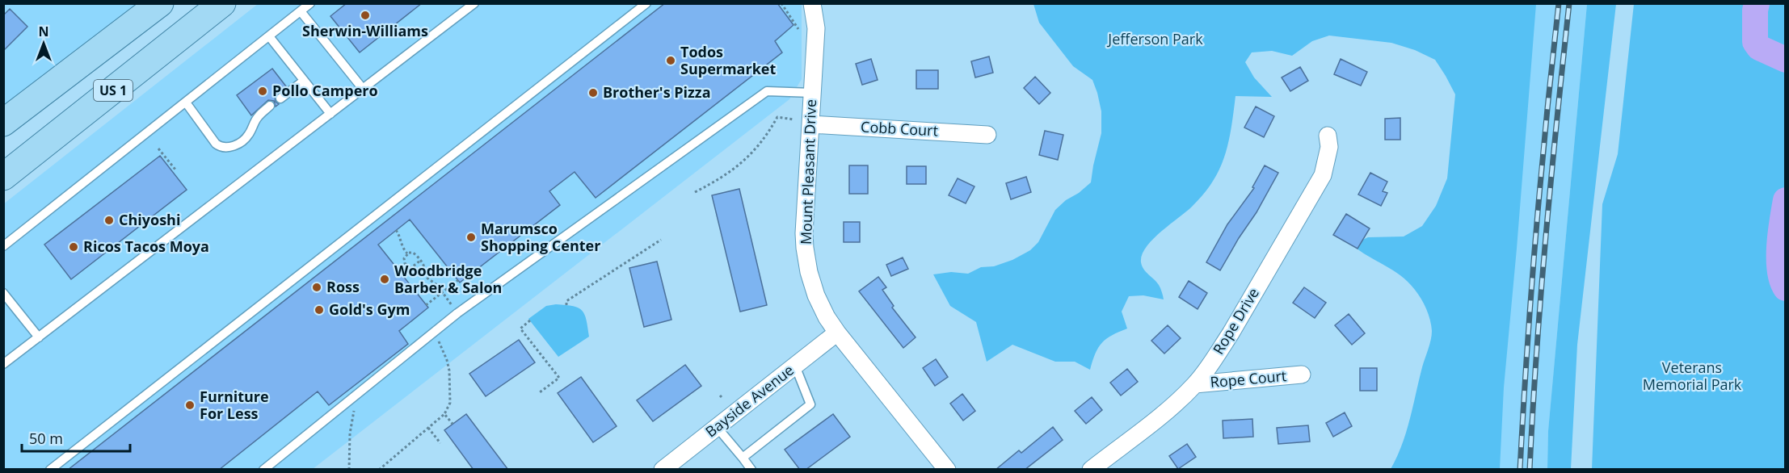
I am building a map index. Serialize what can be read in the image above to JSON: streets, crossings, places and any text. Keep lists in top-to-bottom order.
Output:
{
  "streets": {
    "main road": ["US 1"],
    "street": [
      "Cobb Court",
      "Mount Pleasant Drive",
      "Rope Drive",
      "Rope Court",
      "Bayside Avenue"
    ]
  },
  "crossings": [
    ["Cobb Court", "Mount Pleasant Drive"],
    ["Mount Pleasant Drive", "Bayside Avenue"],
    ["Rope Drive", "Rope Court"]
  ],
  "parks": ["Jefferson Park", "Veterans Memorial Park"],
  "places": [
    "Sherwin-Williams",
    "Todos Supermarket",
    "Pollo Campero",
    "Brother's Pizza",
    "Chiyoshi",
    "Marumsco Shopping Center",
    "Ricos Tacos Moya",
    "Woodbridge Barber & Salon",
    "Ross",
    "Gold's Gym",
    "Furniture For Less"
  ],
  "scale_bar": "50 m",
  "north": "top"
}
